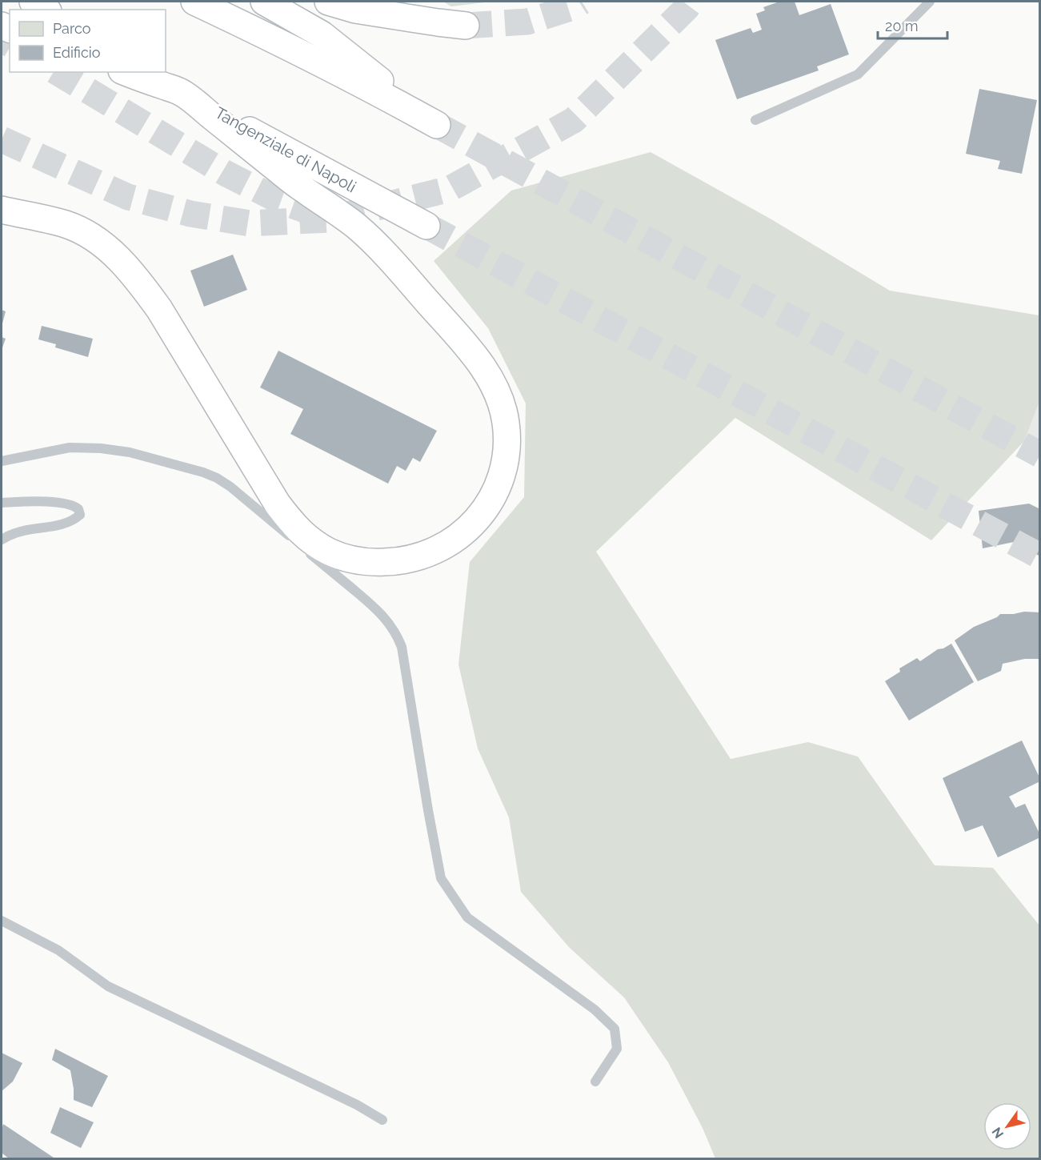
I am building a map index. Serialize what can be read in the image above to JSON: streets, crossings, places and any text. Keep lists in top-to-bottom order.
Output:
{
  "streets": {
    "highway": ["Tangenziale di Napoli"]
  },
  "legend": ["Parco", "Edificio"],
  "scale_bar": "20 m",
  "north": "bottom left"
}
